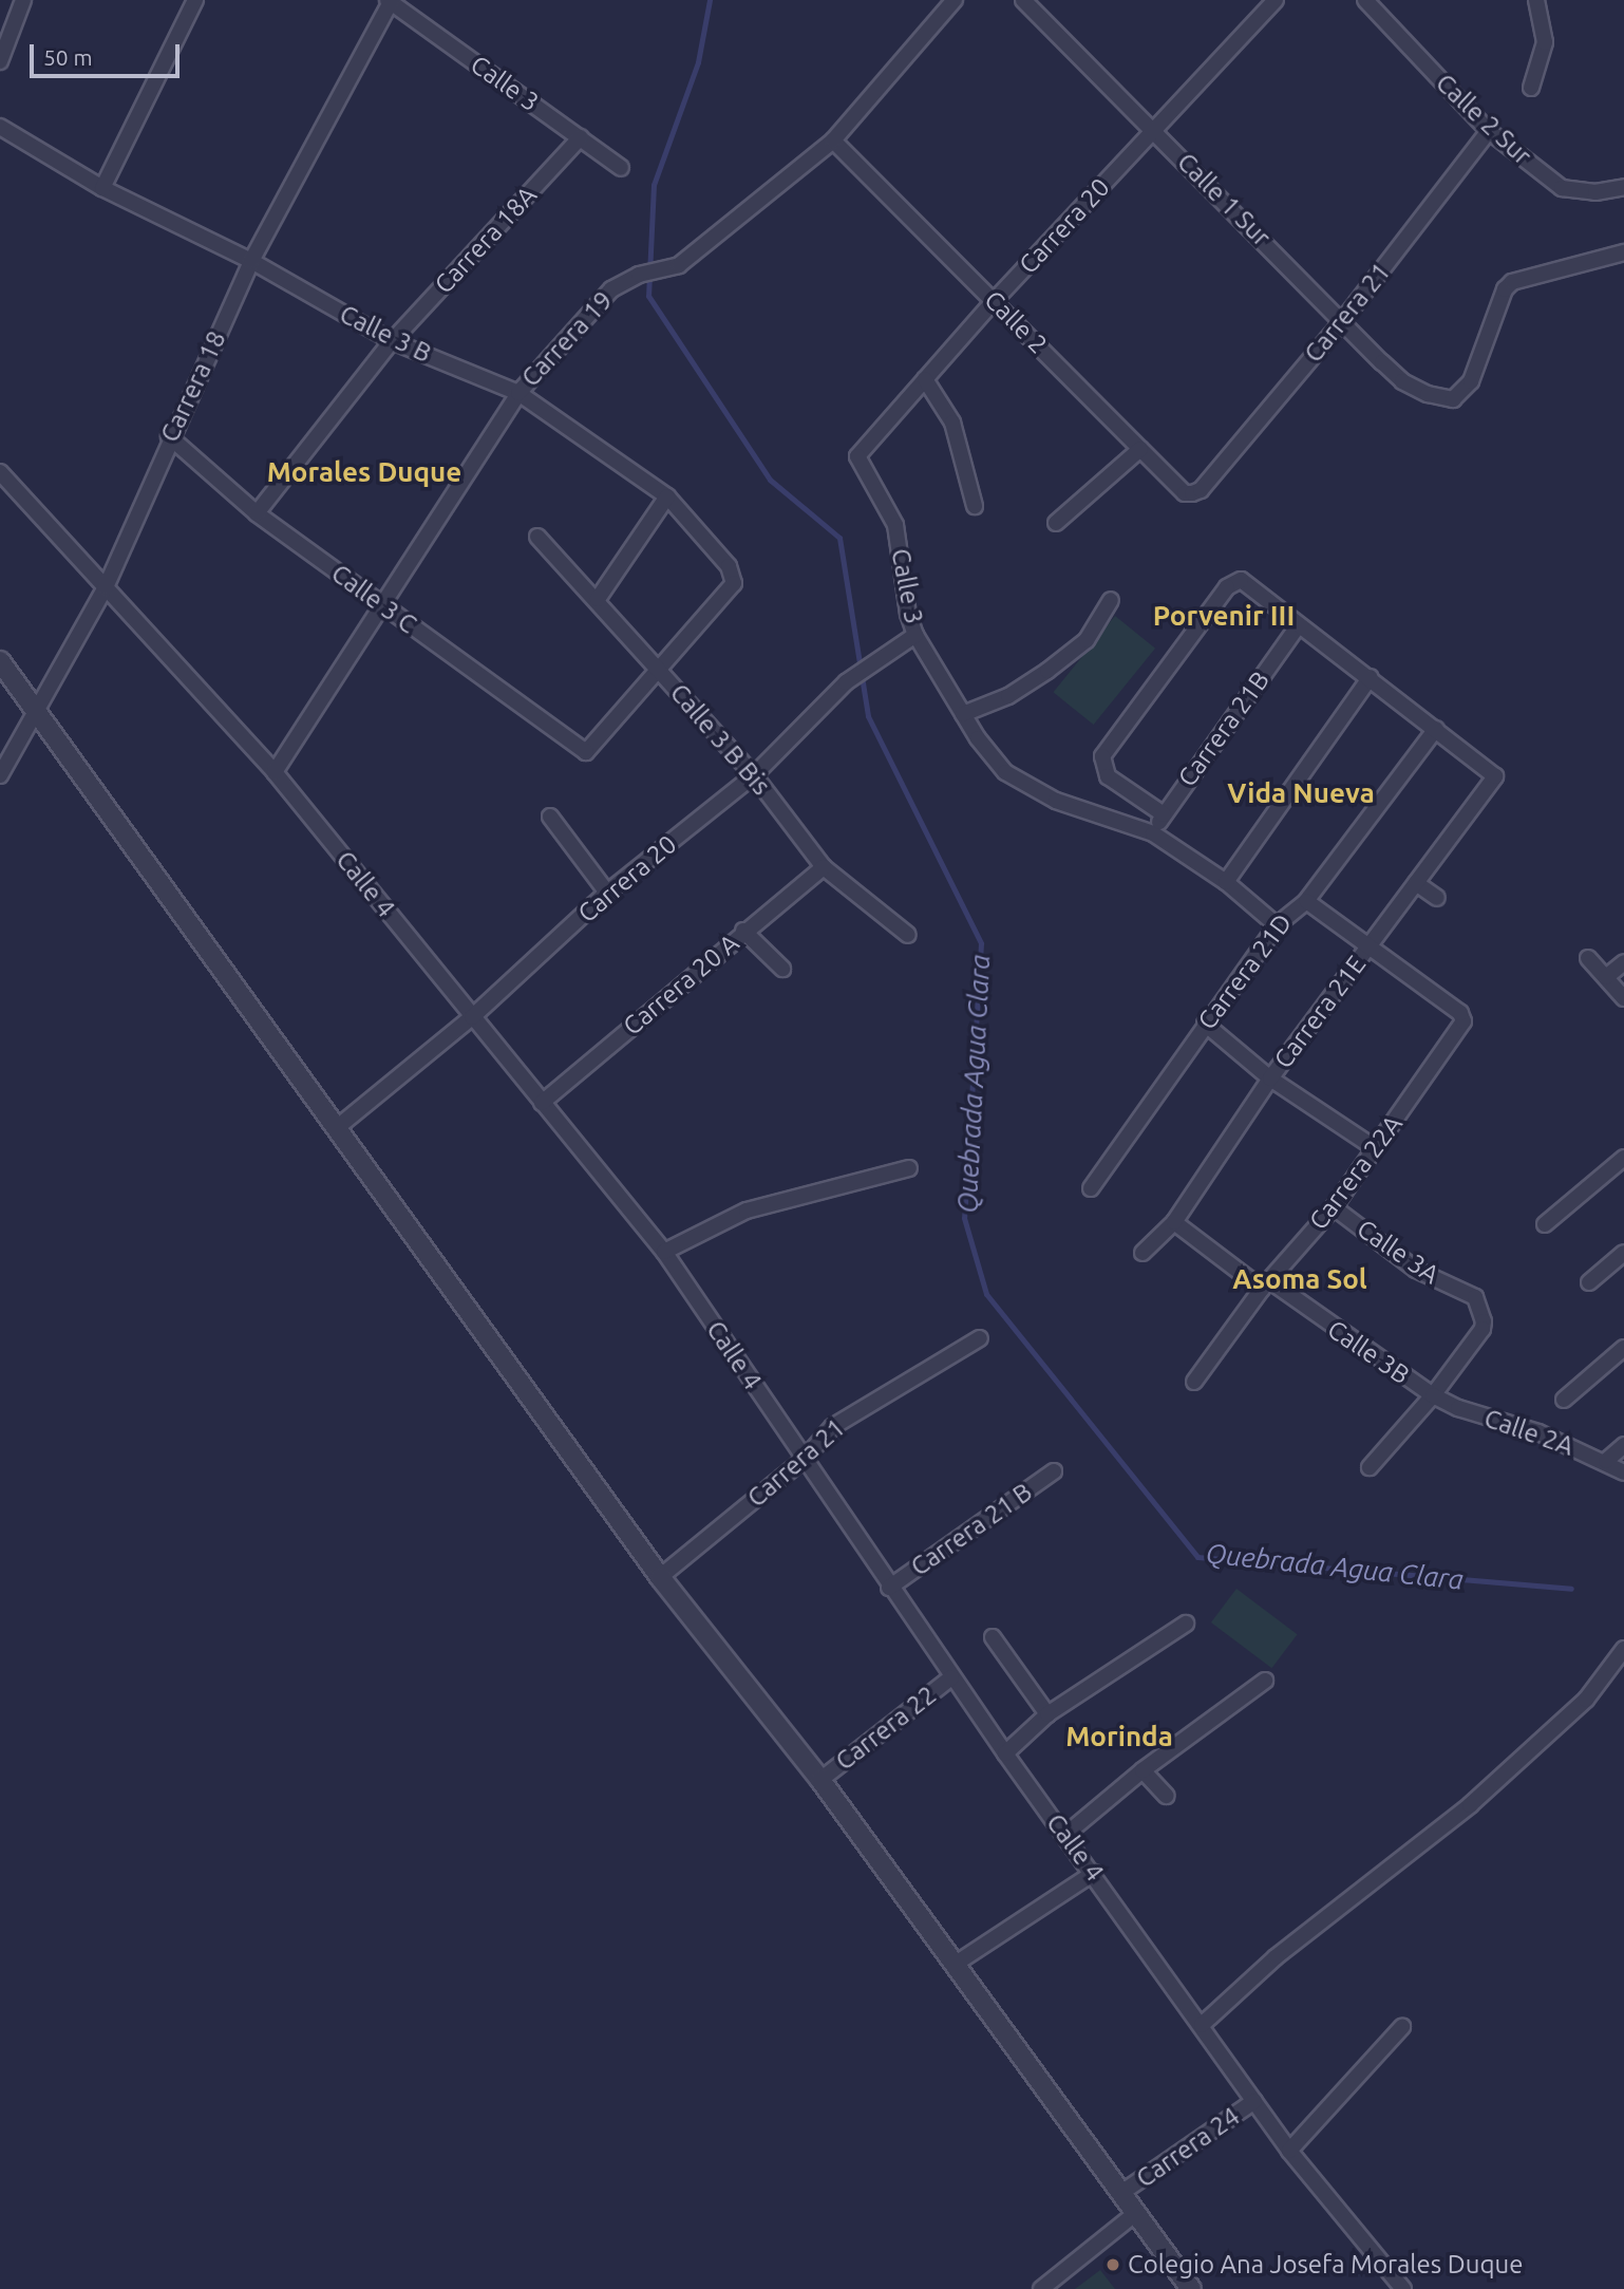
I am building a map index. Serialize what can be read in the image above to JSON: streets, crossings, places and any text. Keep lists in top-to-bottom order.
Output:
{
  "streets": {
    "street": [
      "Calle 3",
      "Calle 2 Sur",
      "Calle 1 Sur",
      "Carrera 20",
      "Carrera 18A",
      "Carrera 21",
      "Calle 2",
      "Calle 3 B",
      "Carrera 19",
      "Carrera 18",
      "Calle 3 C",
      "Carrera 21B",
      "Calle 3 B Bis",
      "Calle 4",
      "Carrera 21D",
      "Carrera 20 A",
      "Carrera 21E",
      "Carrera 22A",
      "Calle 3A",
      "Calle 3B",
      "Calle 2A",
      "Carrera 21 B",
      "Carrera 22",
      "Carrera 24"
    ]
  },
  "crossings": [
    ["Calle 3", "Carrera 20"],
    ["Calle 3", "Carrera 18A"],
    ["Calle 3", "Carrera 18"],
    ["Calle 3", "Carrera 21B"],
    ["Calle 3", "Carrera 21D"],
    ["Calle 2 Sur", "Carrera 21"],
    ["Calle 1 Sur", "Carrera 20"],
    ["Calle 1 Sur", "Carrera 21"],
    ["Carrera 20", "Calle 2"],
    ["Carrera 20", "Calle 3 B Bis"],
    ["Carrera 20", "Calle 4"],
    ["Carrera 18A", "Calle 3 B"],
    ["Carrera 18A", "Calle 3 C"],
    ["Carrera 21", "Calle 2"],
    ["Carrera 21", "Calle 4"],
    ["Calle 2", "Carrera 19"],
    ["Calle 3 B", "Carrera 19"],
    ["Calle 3 B", "Carrera 18"],
    ["Calle 3 B", "Calle 3 C"],
    ["Calle 3 B", "Calle 3 B Bis"],
    ["Carrera 19", "Calle 3 C"],
    ["Carrera 19", "Calle 4"],
    ["Carrera 18", "Calle 3 C"],
    ["Carrera 18", "Calle 4"],
    ["Calle 3 C", "Calle 3 B Bis"],
    ["Calle 3 B Bis", "Carrera 20 A"],
    ["Calle 4", "Carrera 20 A"],
    ["Calle 4", "Carrera 21 B"],
    ["Calle 4", "Carrera 22"],
    ["Calle 4", "Carrera 24"],
    ["Carrera 21D", "Carrera 21E"],
    ["Carrera 21E", "Carrera 22A"],
    ["Carrera 21E", "Calle 3B"],
    ["Carrera 22A", "Calle 3A"],
    ["Carrera 22A", "Calle 3B"],
    ["Calle 3A", "Calle 3B"],
    ["Calle 3A", "Calle 2A"],
    ["Calle 3B", "Calle 2A"]
  ],
  "districts": [
    "Morales Duque",
    "Porvenir III",
    "Vida Nueva",
    "Asoma Sol",
    "Morinda"
  ],
  "water": ["Quebrada Agua Clara"],
  "places": ["Colegio Ana Josefa Morales Duque"],
  "scale_bar": "50 m"
}
